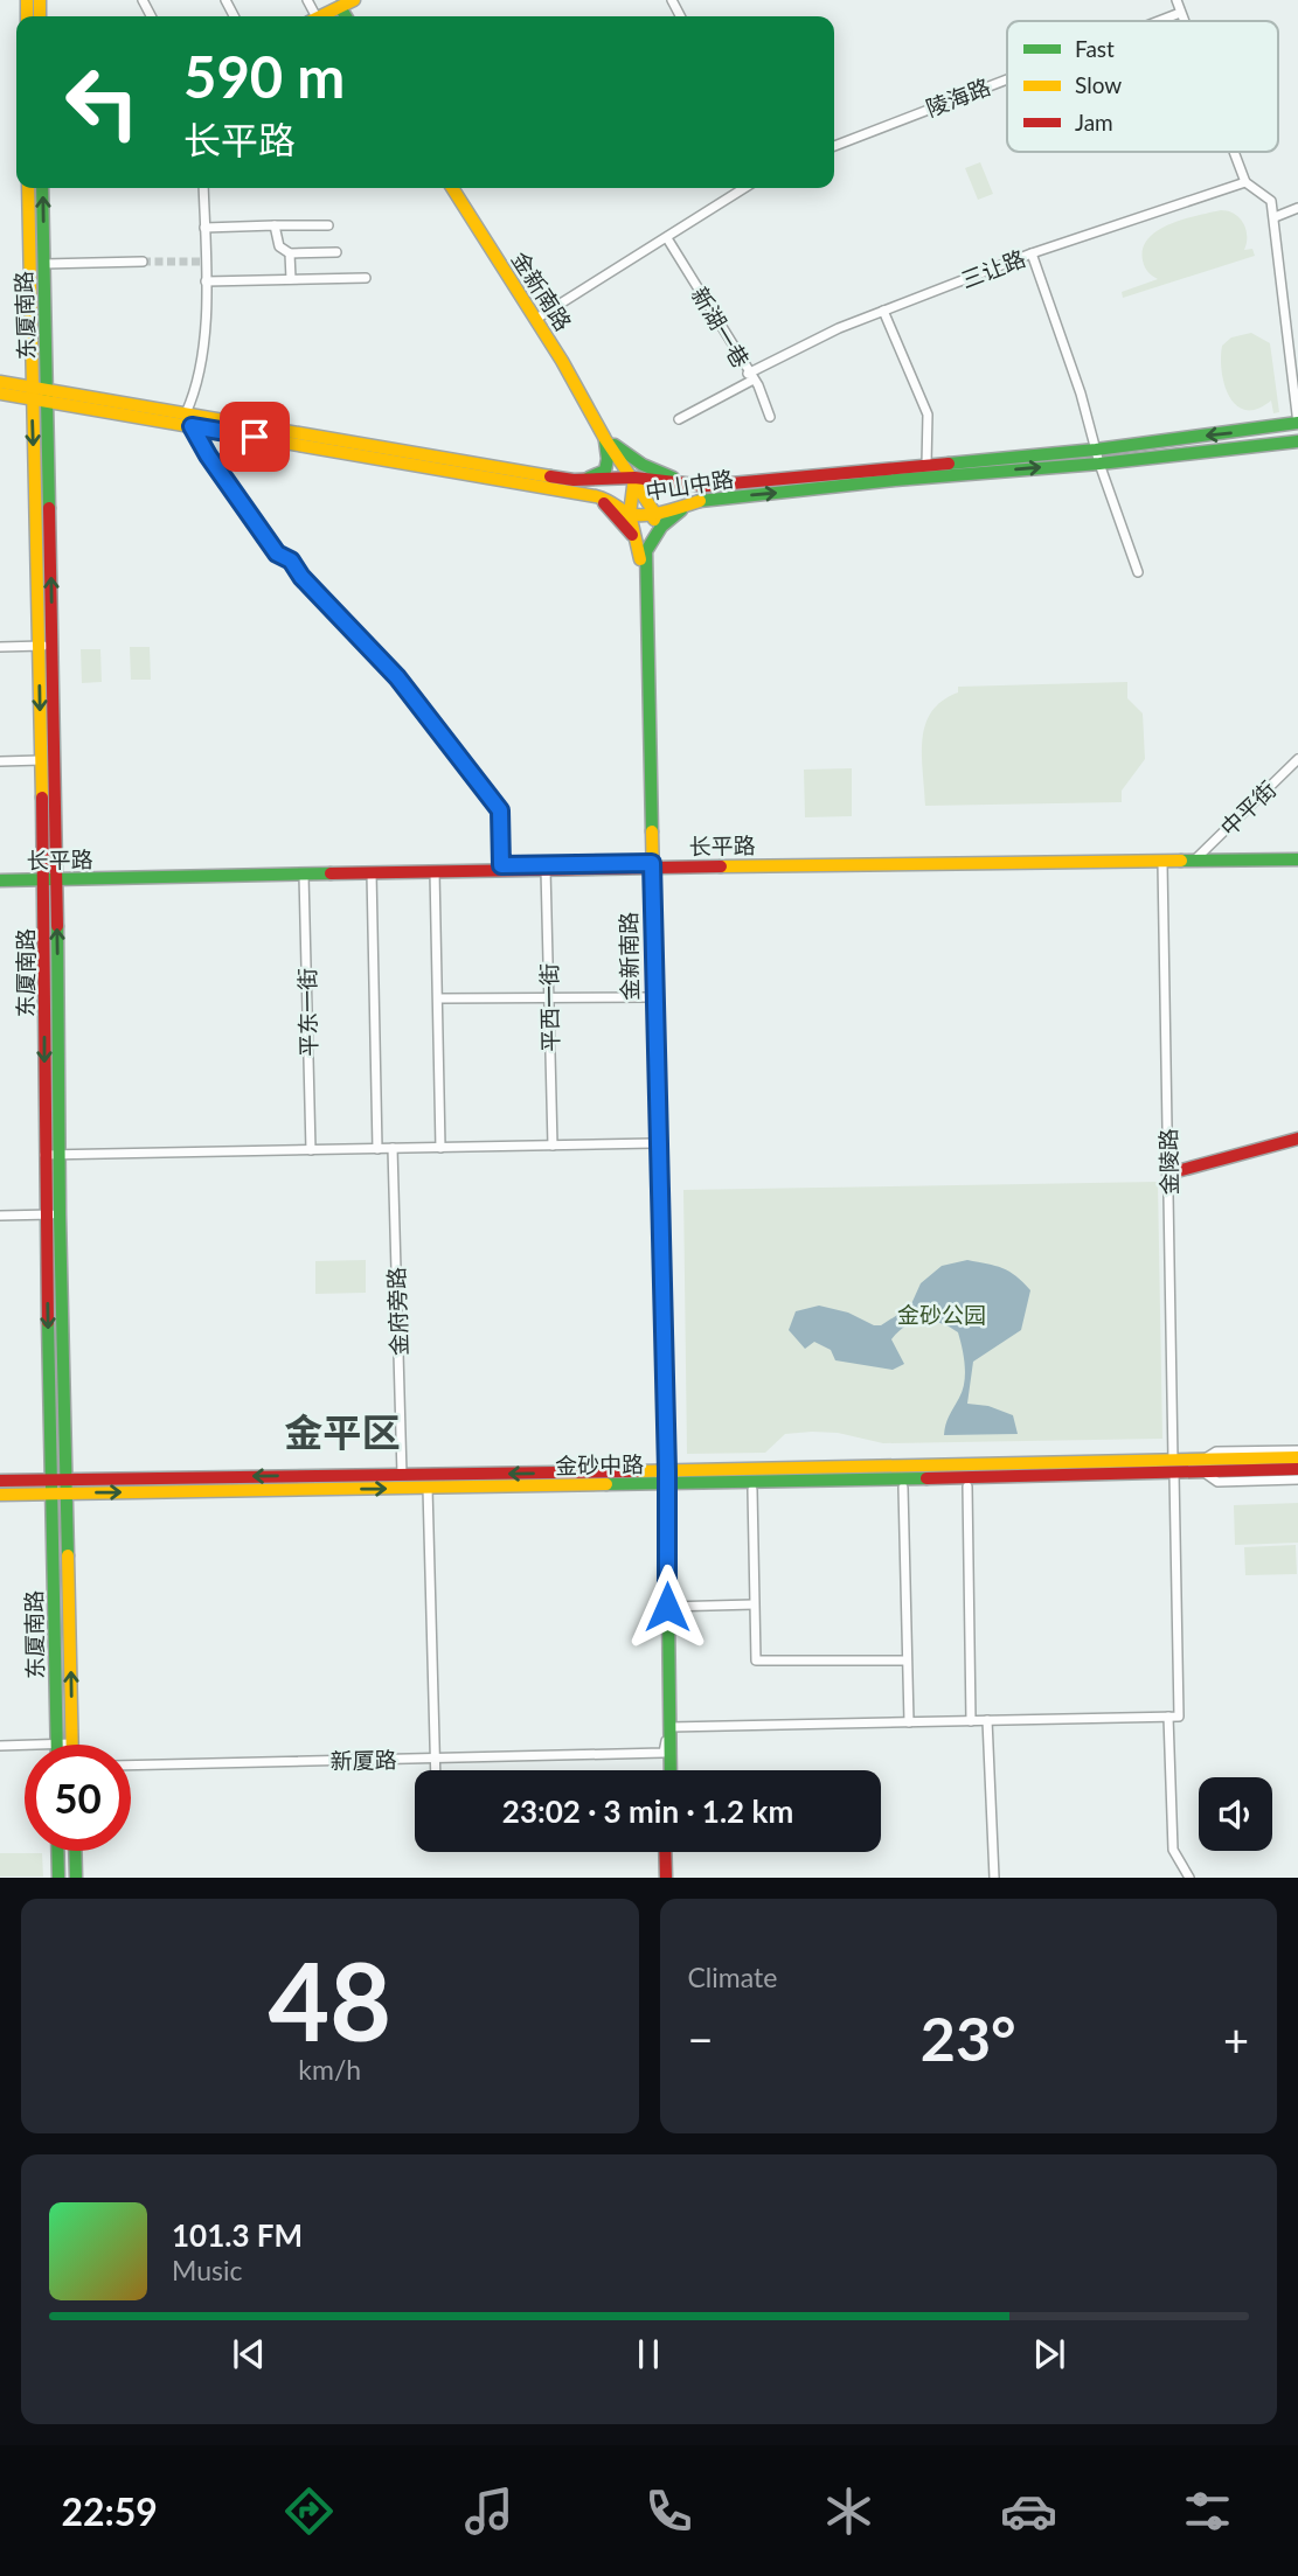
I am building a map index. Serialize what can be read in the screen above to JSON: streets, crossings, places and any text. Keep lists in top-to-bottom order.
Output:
{
  "streets": {
    "main road": [
      "金新南路",
      "东厦南路",
      "中山中路",
      "长平路",
      "金砂中路"
    ],
    "street": [
      "陵海路",
      "三让路",
      "新湖一巷",
      "中平街",
      "平西一街",
      "平东一街",
      "金陵路",
      "金府旁路",
      "新厦路"
    ]
  },
  "crossings": [
    ["三让路", "新湖一巷"],
    ["金新南路", "中山中路"],
    ["金新南路", "长平路"],
    ["金新南路", "金砂中路"],
    ["金新南路", "新厦路"],
    ["东厦南路", "中山中路"],
    ["东厦南路", "长平路"],
    ["东厦南路", "金砂中路"],
    ["中平街", "长平路"],
    ["长平路", "平西一街"],
    ["长平路", "平东一街"],
    ["长平路", "金陵路"],
    ["金陵路", "金砂中路"],
    ["金府旁路", "金砂中路"]
  ],
  "districts": ["金平区"],
  "parks": ["金砂公园"],
  "legend": ["Fast", "Slow", "Jam"],
  "page": {
    "turn": ["590 m", "长平路"],
    "limit": "50",
    "trip": "23:02 · 3 min · 1.2 km",
    "tile": [
      ["48", "km/h"],
      "Climate"
    ],
    "heat": ["−", "23°", "+"],
    "song": ["101.3 FM", "Music"],
    "tabs": "22:59"
  }
}
